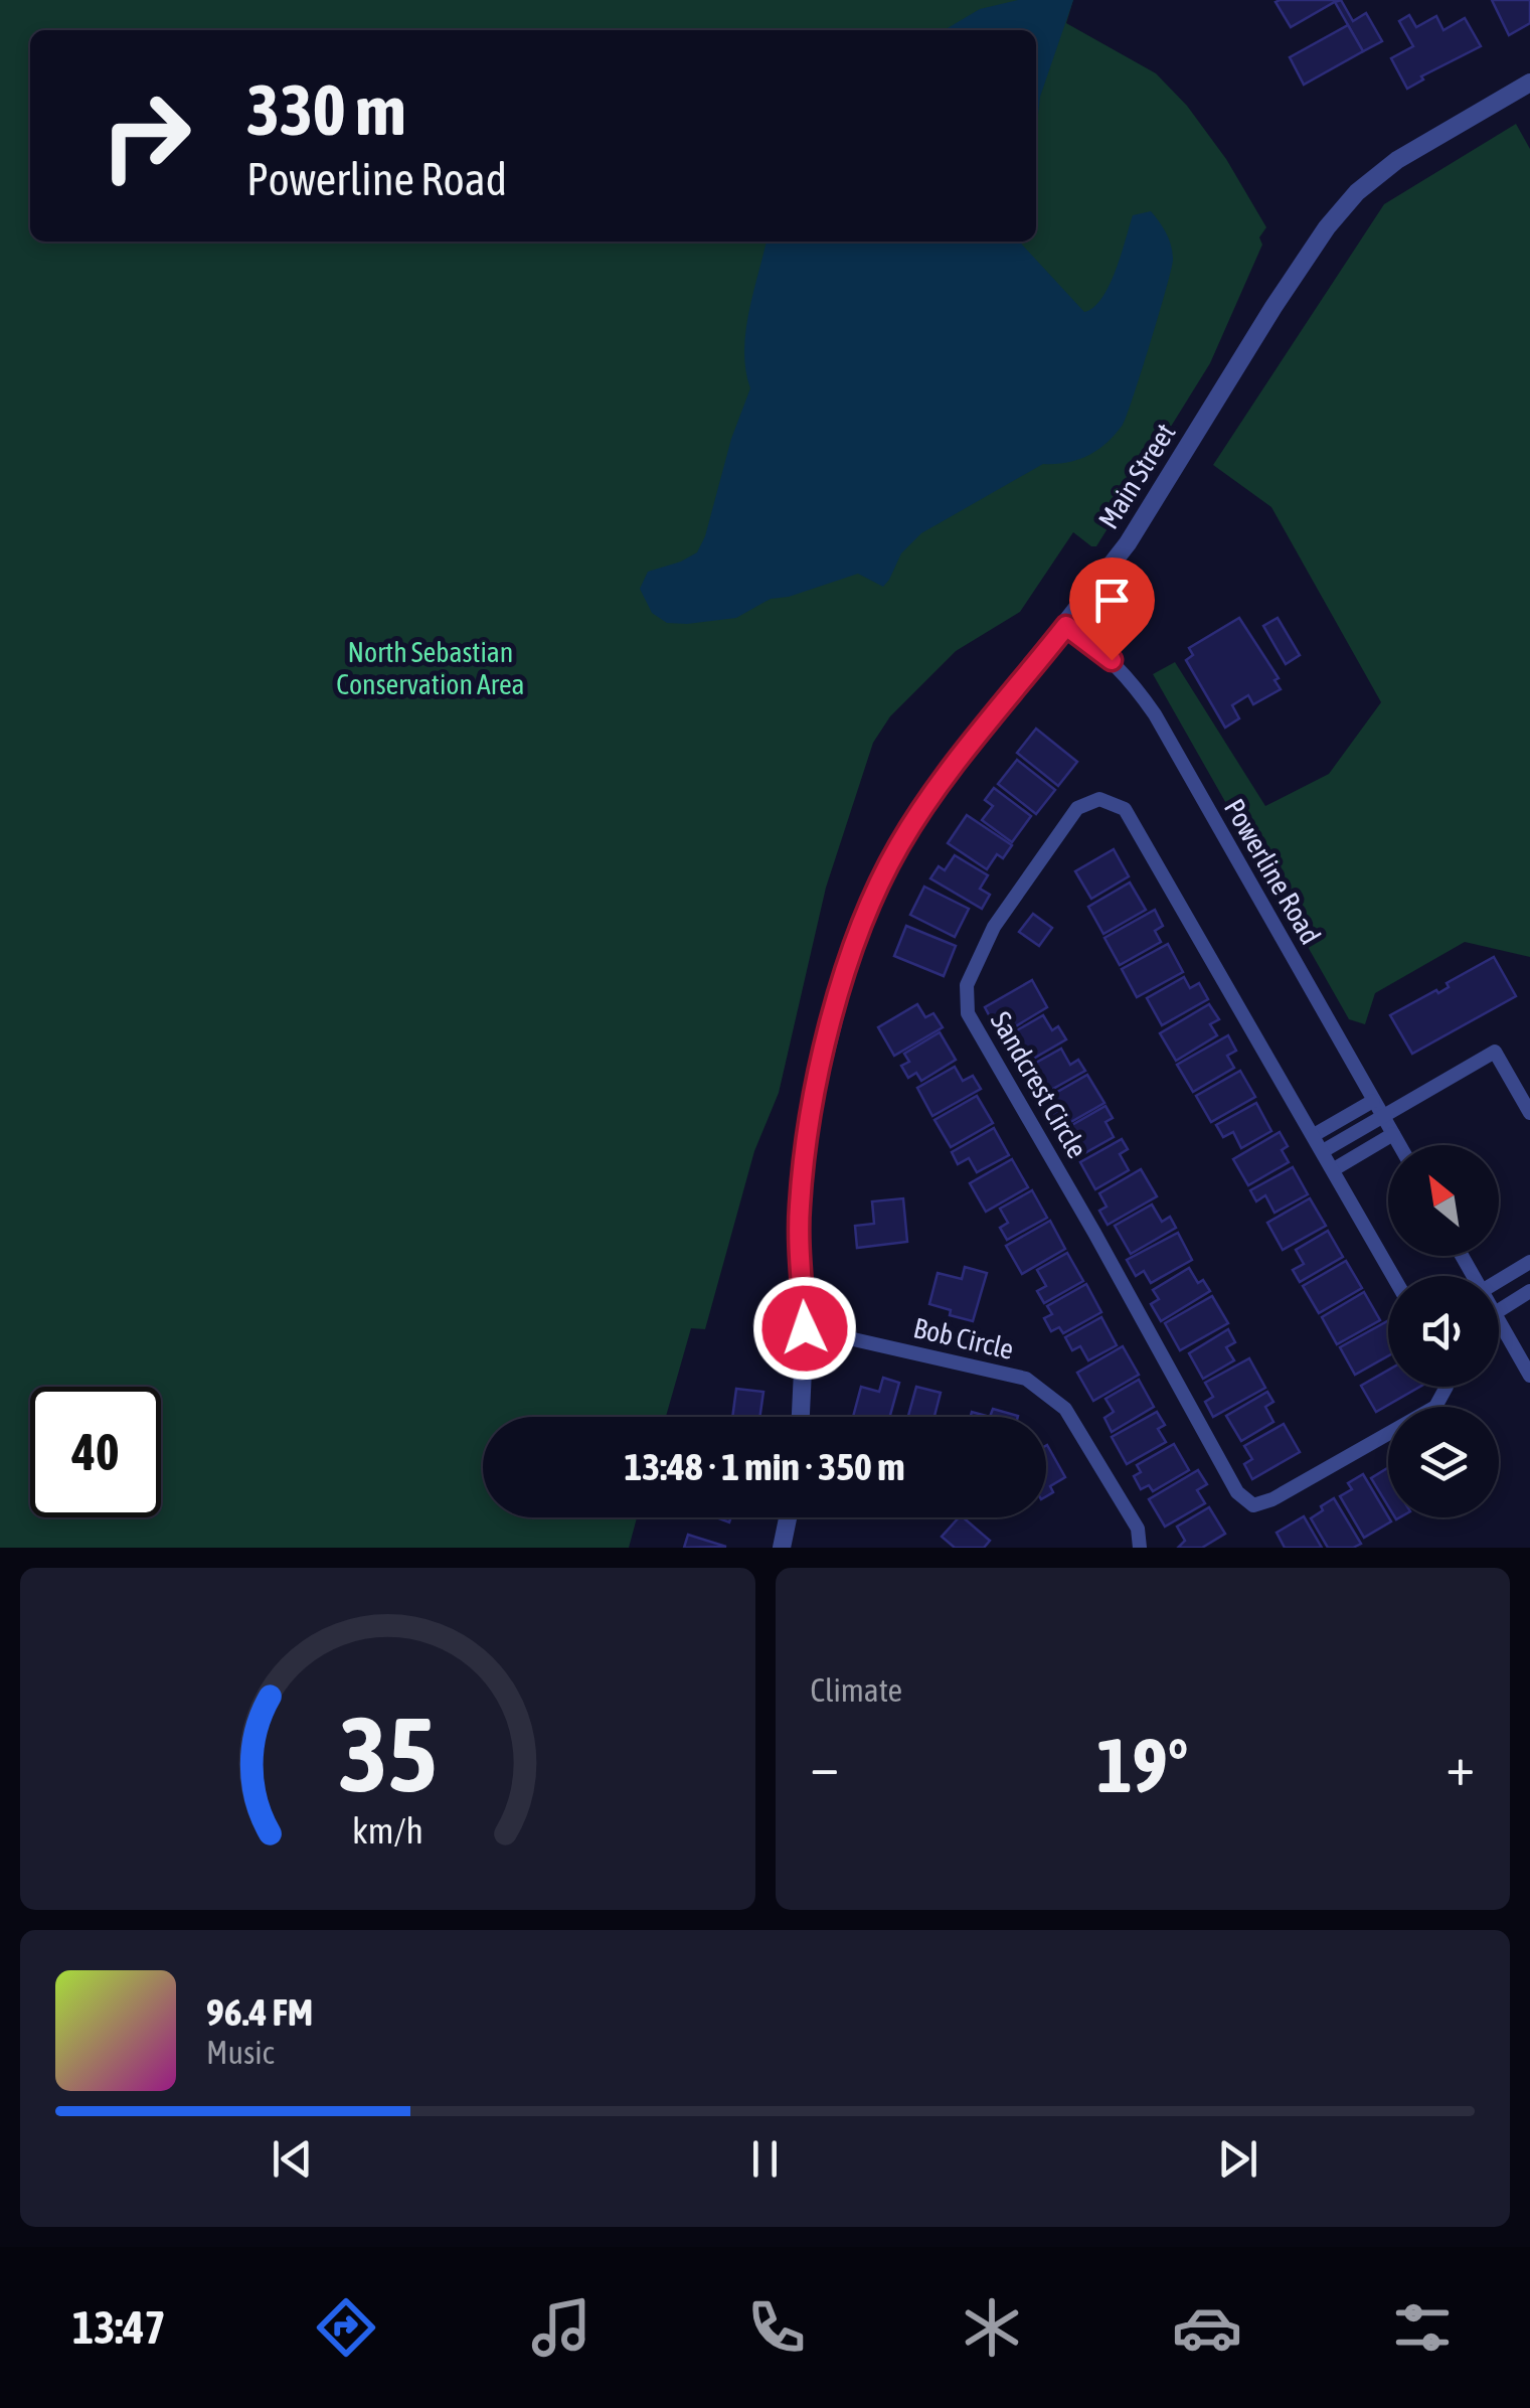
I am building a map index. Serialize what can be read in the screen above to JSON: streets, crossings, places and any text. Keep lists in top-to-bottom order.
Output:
{
  "streets": {
    "street": [
      "Main Street",
      "Powerline Road",
      "Sandcrest Circle",
      "Bob Circle"
    ]
  },
  "crossings": [
    ["Main Street", "Powerline Road"],
    ["Main Street", "Bob Circle"]
  ],
  "parks": ["North Sebastian Conservation Area"],
  "north": "top left",
  "page": {
    "turn": ["330 m", "Powerline Road"],
    "limit": "40",
    "trip": "13:48 · 1 min · 350 m",
    "tile": "Climate",
    "heat": ["−", "19°", "+"],
    "song": ["96.4 FM", "Music"],
    "tabs": "13:47",
    "gauge": ["35", "km/h"]
  }
}
